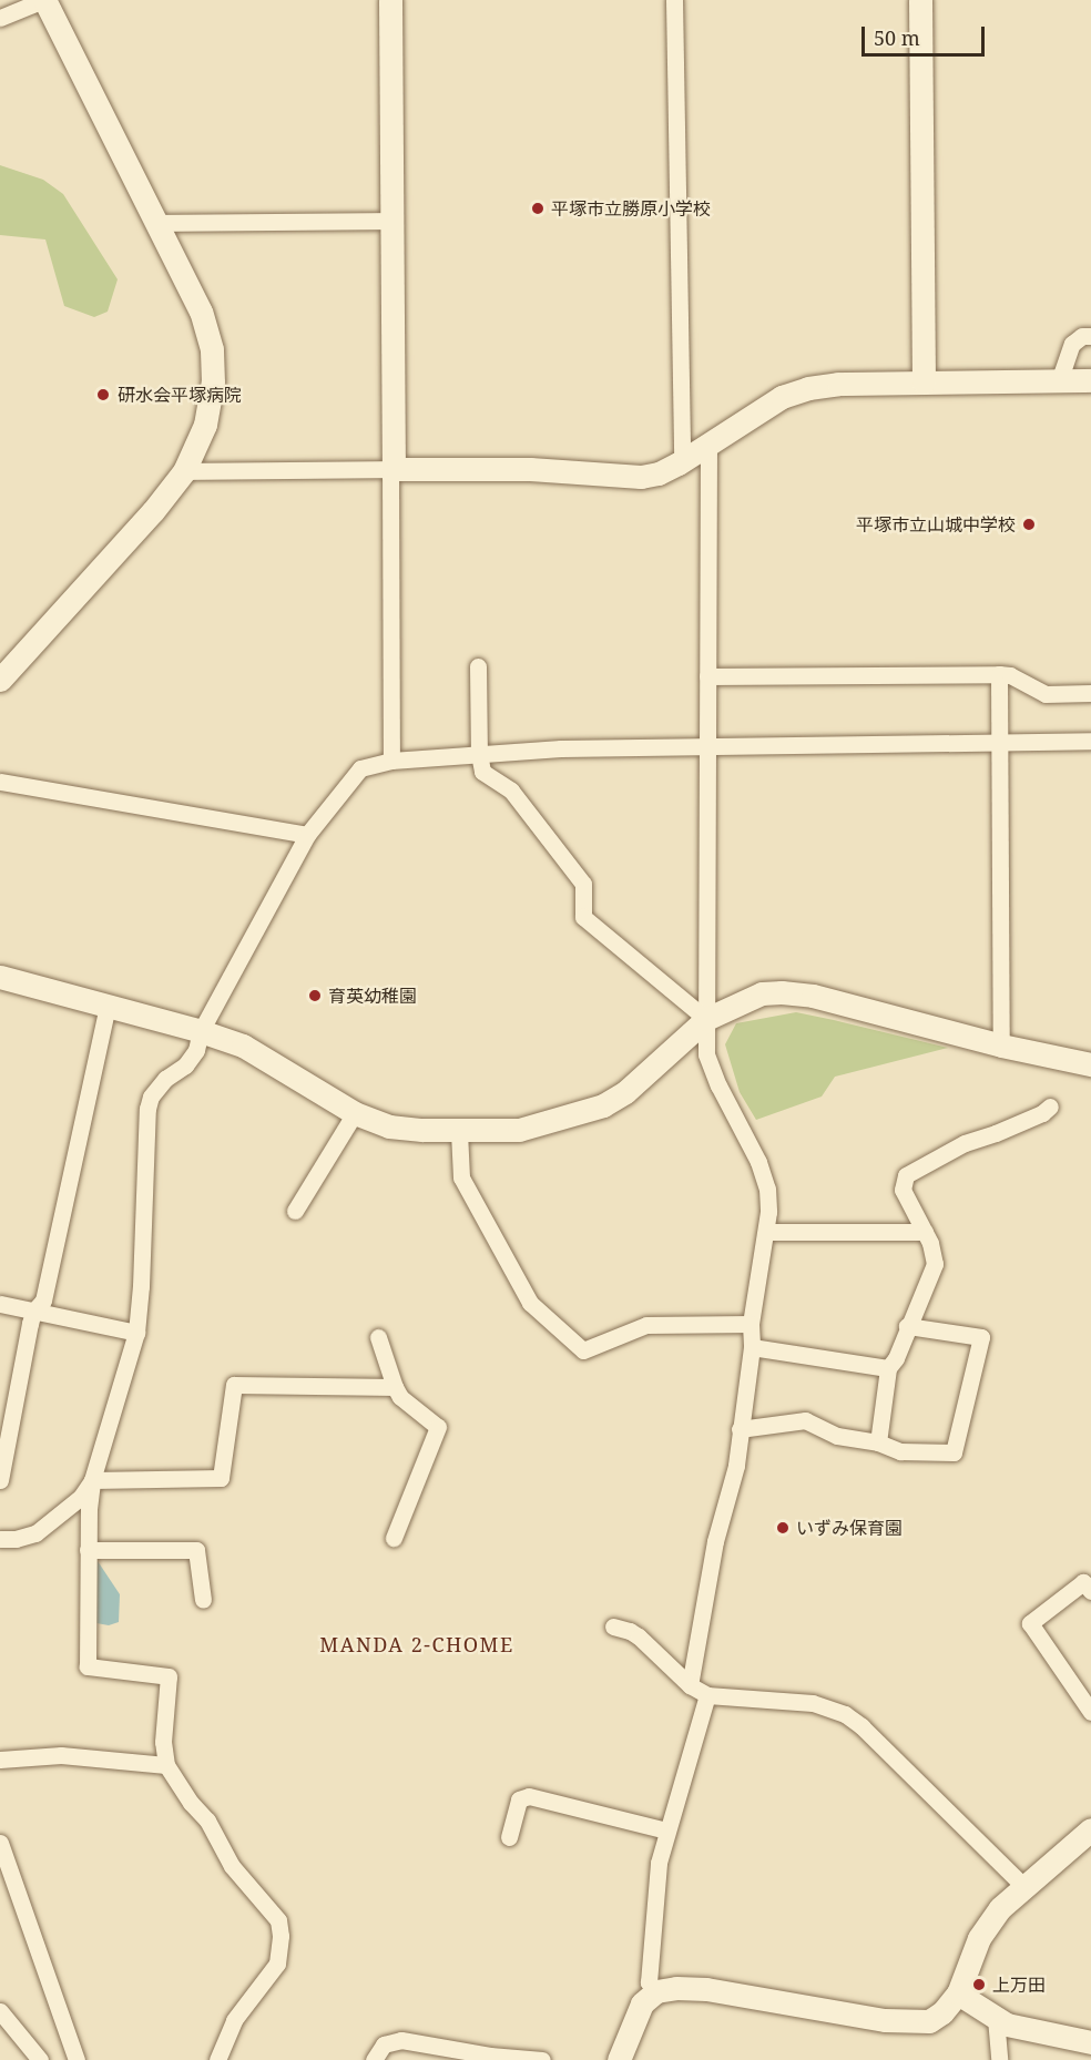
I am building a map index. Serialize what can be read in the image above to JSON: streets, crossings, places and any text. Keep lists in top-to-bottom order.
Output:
{
  "districts": ["MANDA 2-CHOME"],
  "places": [
    "平塚市立勝原小学校",
    "研水会平塚病院",
    "平塚市立山城中学校",
    "育英幼稚園",
    "いずみ保育園",
    "上万田"
  ],
  "scale_bar": "50 m"
}
